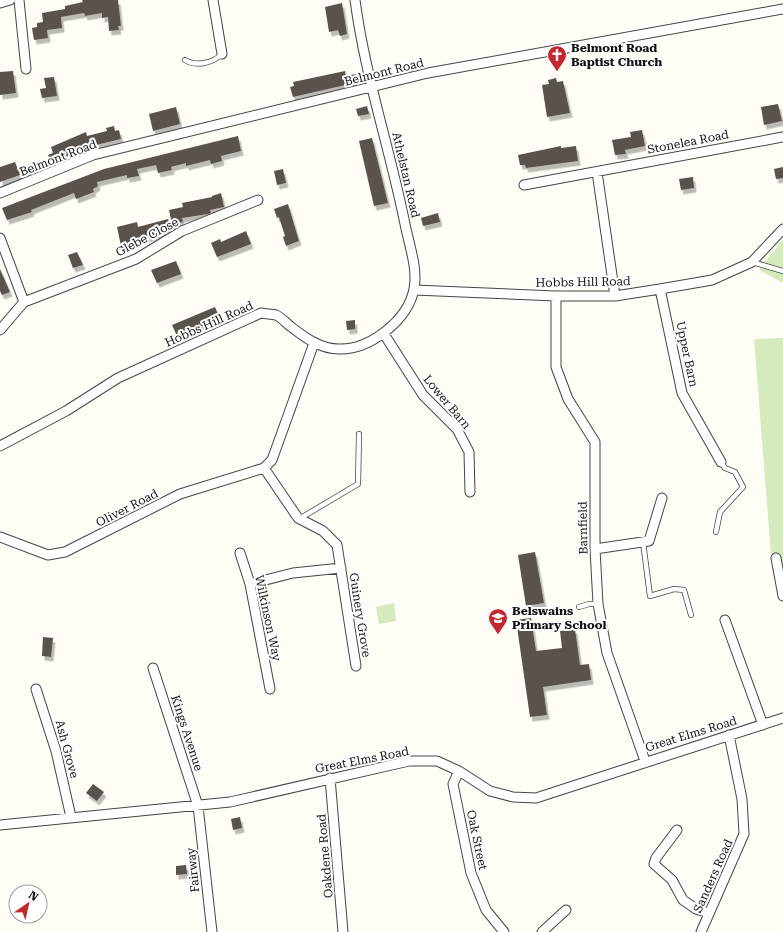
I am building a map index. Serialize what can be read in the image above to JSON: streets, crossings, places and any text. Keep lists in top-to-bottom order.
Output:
{
  "streets": {
    "street": [
      "Belmont Road",
      "Stonelea Road",
      "Athelstan Road",
      "Glebe Close",
      "Hobbs Hill Road",
      "Upper Barn",
      "Lower Barn",
      "Oliver Road",
      "Barnfield",
      "Guinery Grove",
      "Wilkinson Way",
      "Kings Avenue",
      "Great Elms Road",
      "Ash Grove",
      "Oak Street",
      "Oakdene Road",
      "Fairway",
      "Sanders Road"
    ]
  },
  "crossings": [
    ["Belmont Road", "Athelstan Road"],
    ["Athelstan Road", "Hobbs Hill Road"],
    ["Hobbs Hill Road", "Upper Barn"],
    ["Hobbs Hill Road", "Lower Barn"],
    ["Hobbs Hill Road", "Barnfield"],
    ["Barnfield", "Great Elms Road"],
    ["Guinery Grove", "Wilkinson Way"],
    ["Kings Avenue", "Great Elms Road"],
    ["Kings Avenue", "Fairway"],
    ["Great Elms Road", "Ash Grove"],
    ["Great Elms Road", "Oak Street"],
    ["Great Elms Road", "Oakdene Road"],
    ["Great Elms Road", "Fairway"],
    ["Great Elms Road", "Sanders Road"]
  ],
  "places": {
    "church": ["Belmont Road Baptist Church"],
    "school or university": ["Belswains Primary School"]
  },
  "north": "top right"
}
